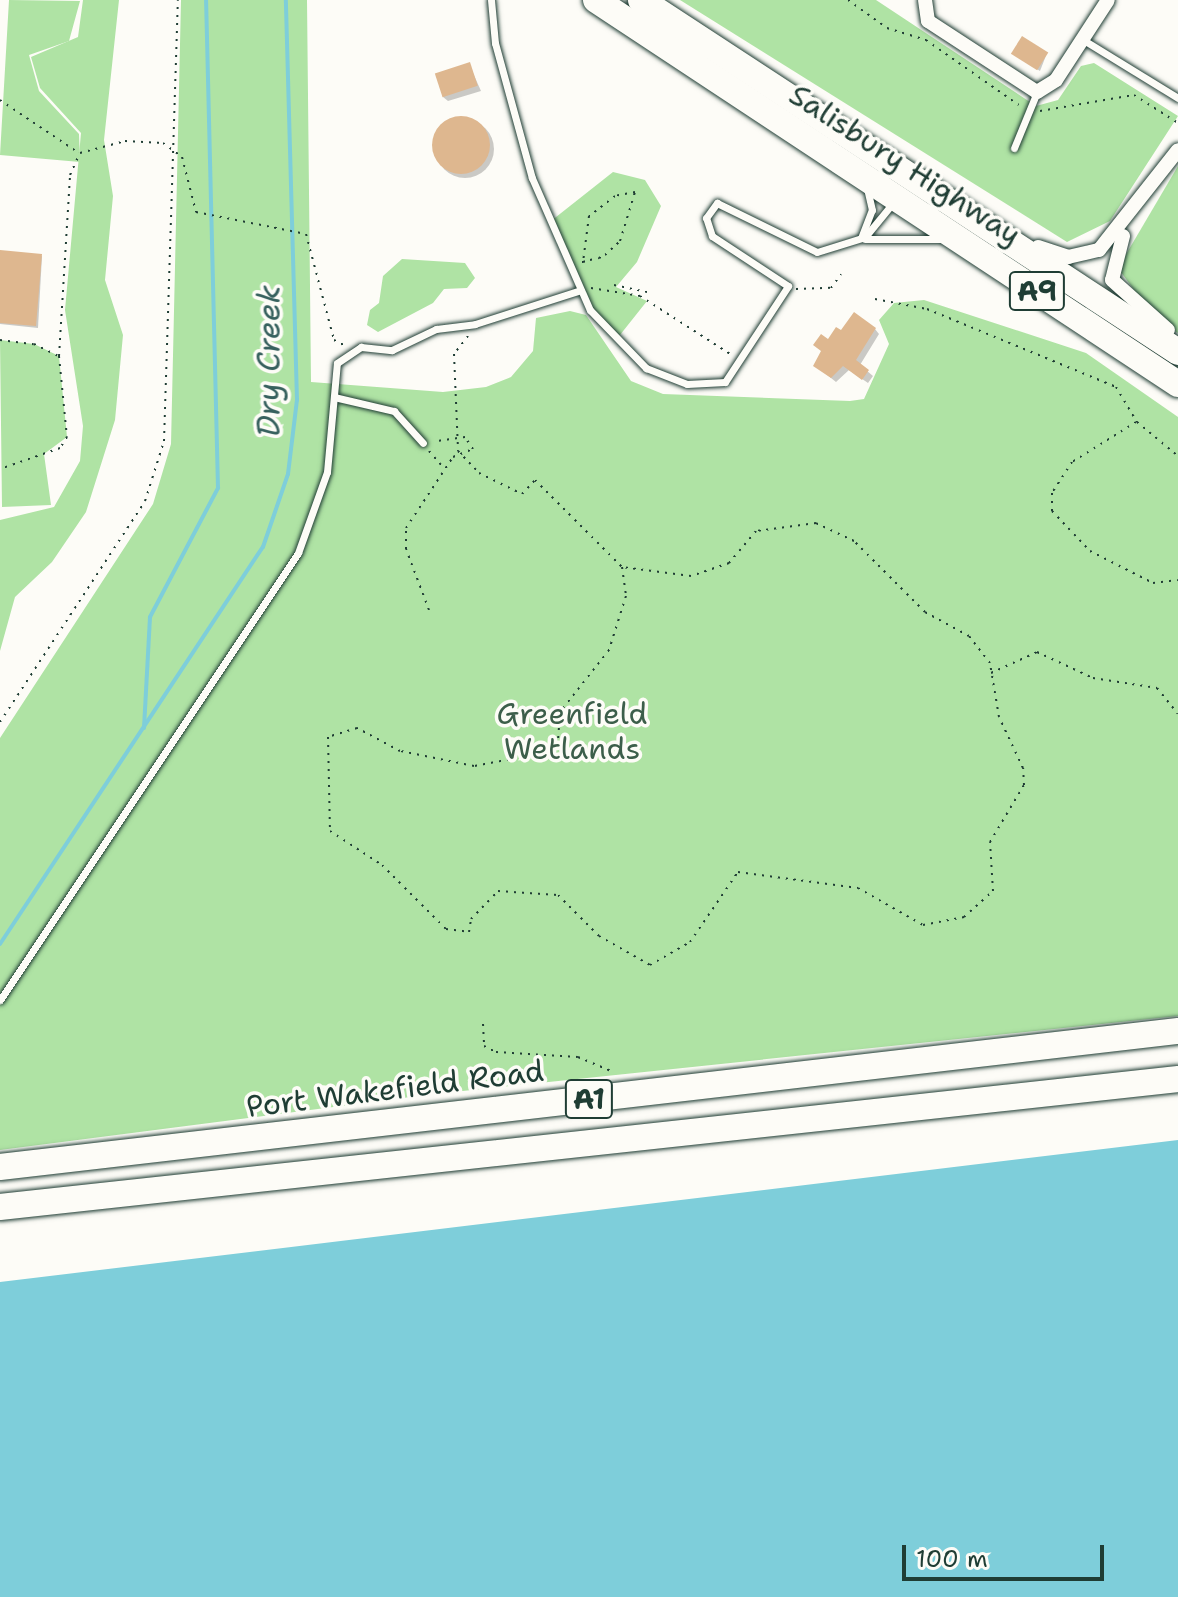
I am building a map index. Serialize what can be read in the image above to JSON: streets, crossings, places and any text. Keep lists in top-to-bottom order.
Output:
{
  "streets": {
    "highway": [
      "Salisbury Highway",
      "A9",
      "Port Wakefield Road",
      "A1"
    ]
  },
  "water": ["Dry Creek"],
  "parks": ["Greenfield Wetlands"],
  "scale_bar": "100 m"
}
